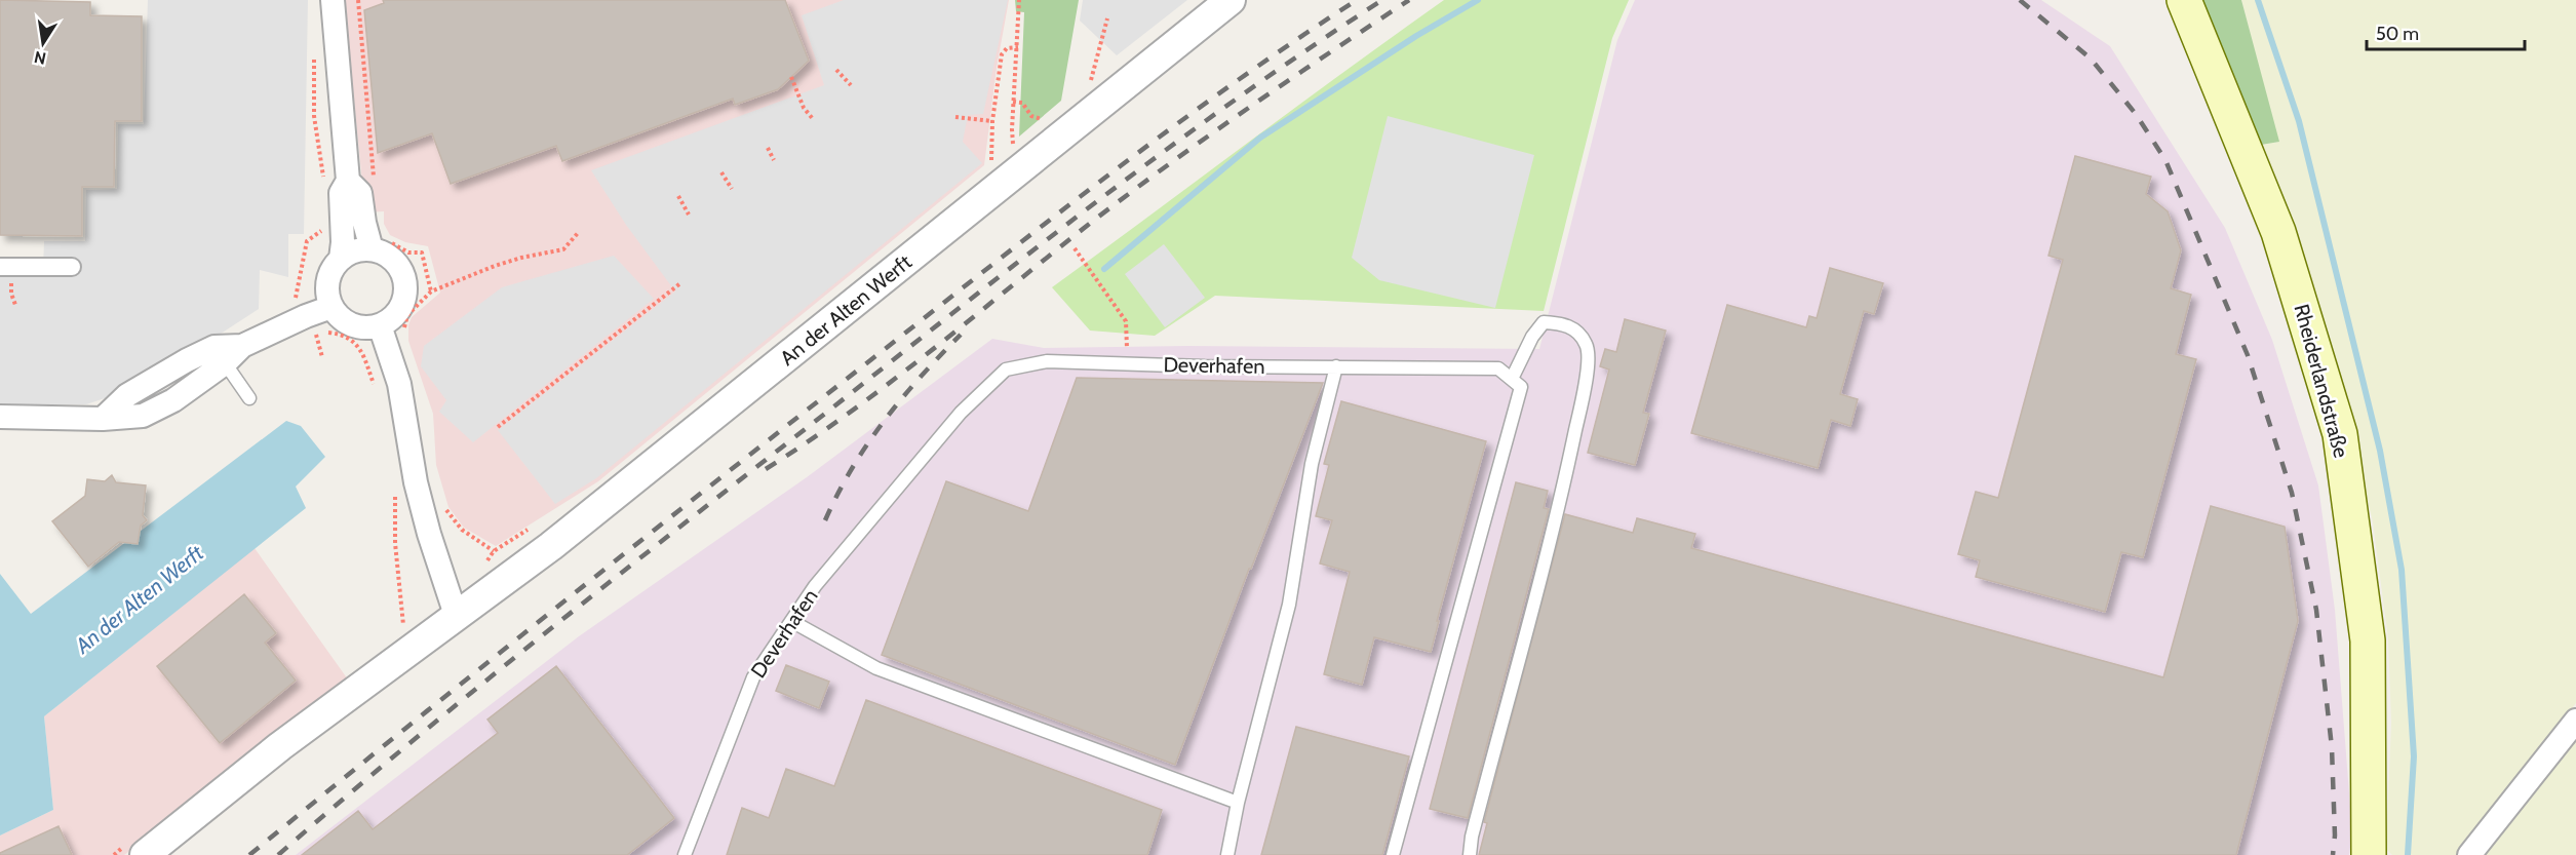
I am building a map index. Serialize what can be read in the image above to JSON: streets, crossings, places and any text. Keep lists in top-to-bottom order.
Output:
{
  "streets": {
    "main road": ["Rheiderlandstraße"],
    "street": ["An der Alten Werft"],
    "lane": ["Deverhafen"]
  },
  "water": ["An der Alten Werft"],
  "scale_bar": "50 m",
  "north": "bottom"
}
